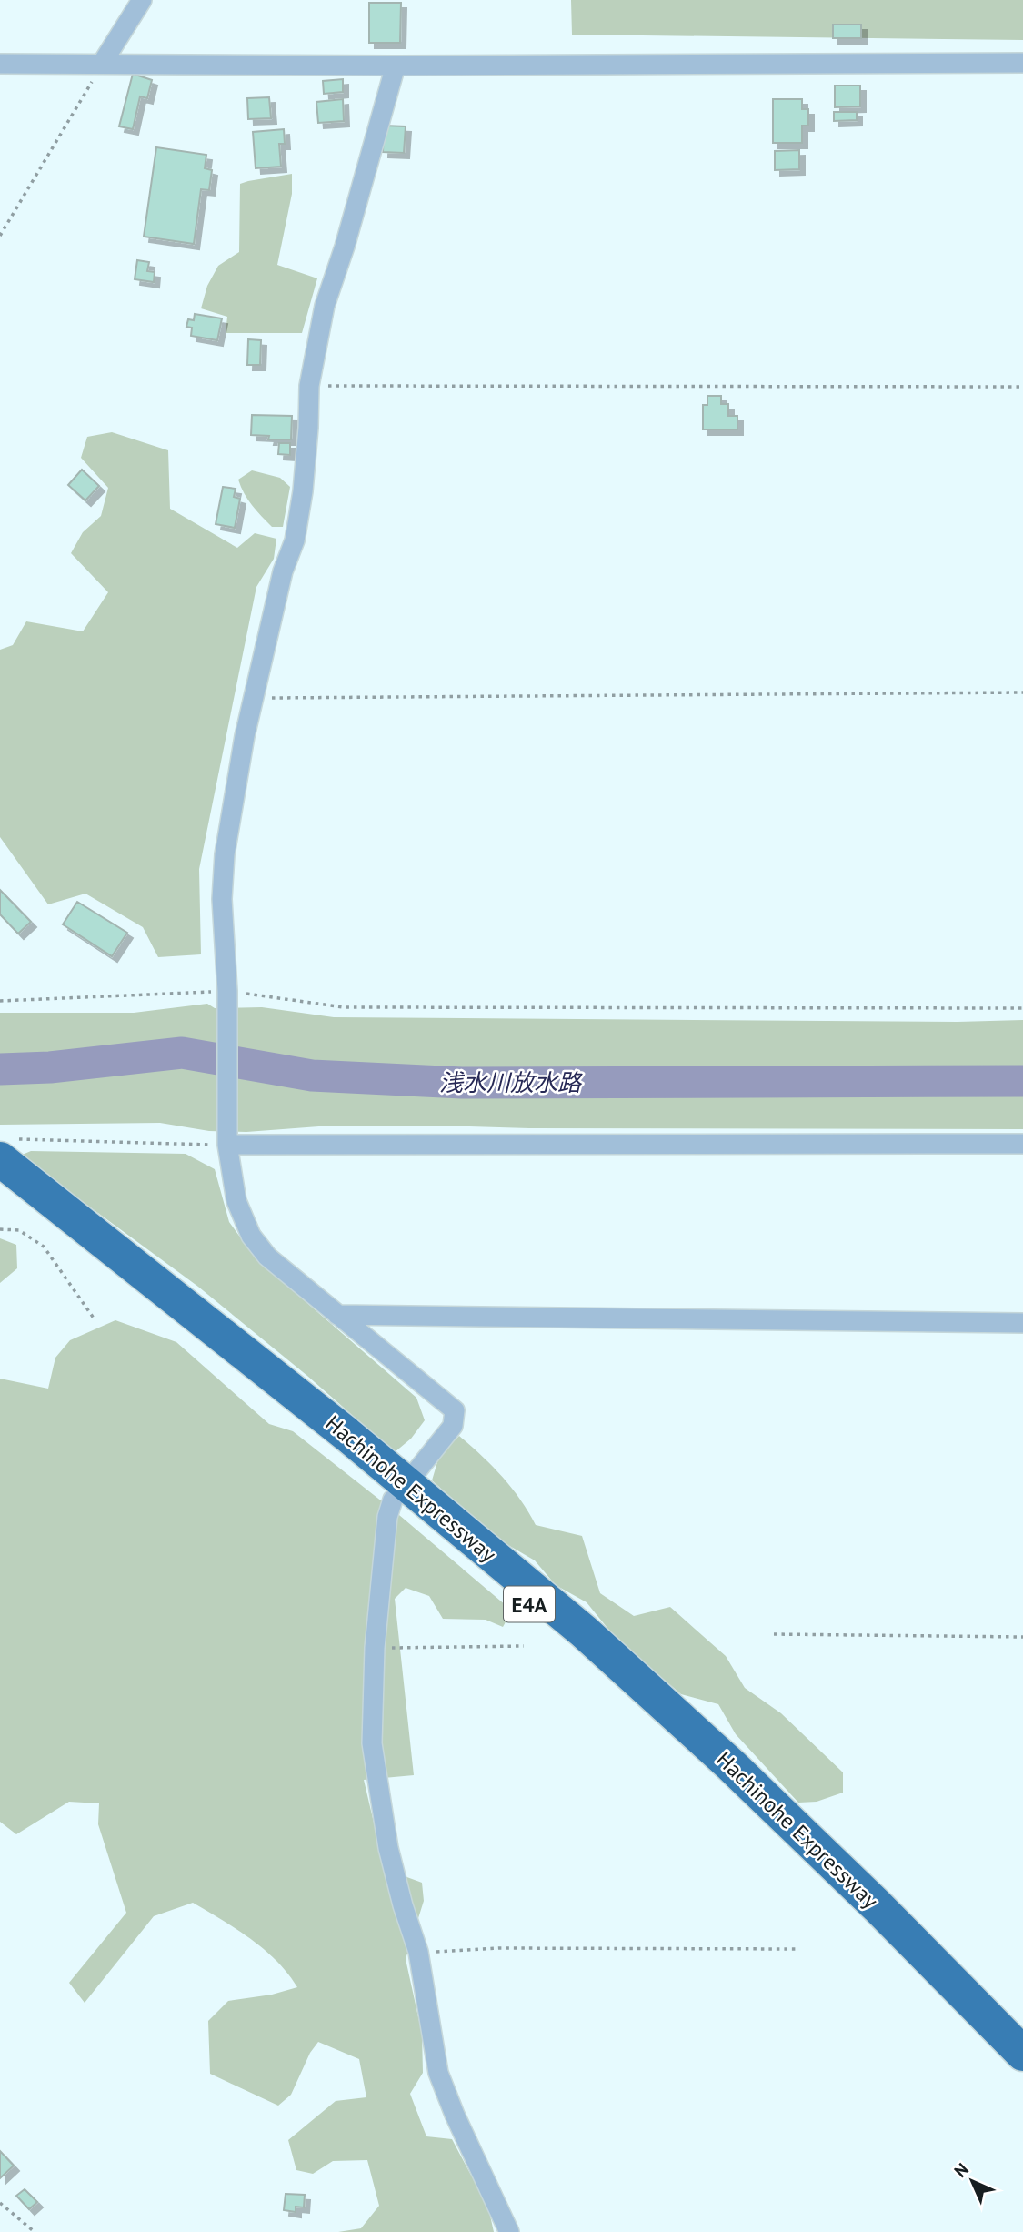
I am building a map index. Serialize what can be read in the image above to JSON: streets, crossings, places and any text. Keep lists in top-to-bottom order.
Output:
{
  "streets": {
    "highway": ["Hachinohe Expressway", "E4A"]
  },
  "water": ["浅水川放水路"],
  "north": "top left"
}
